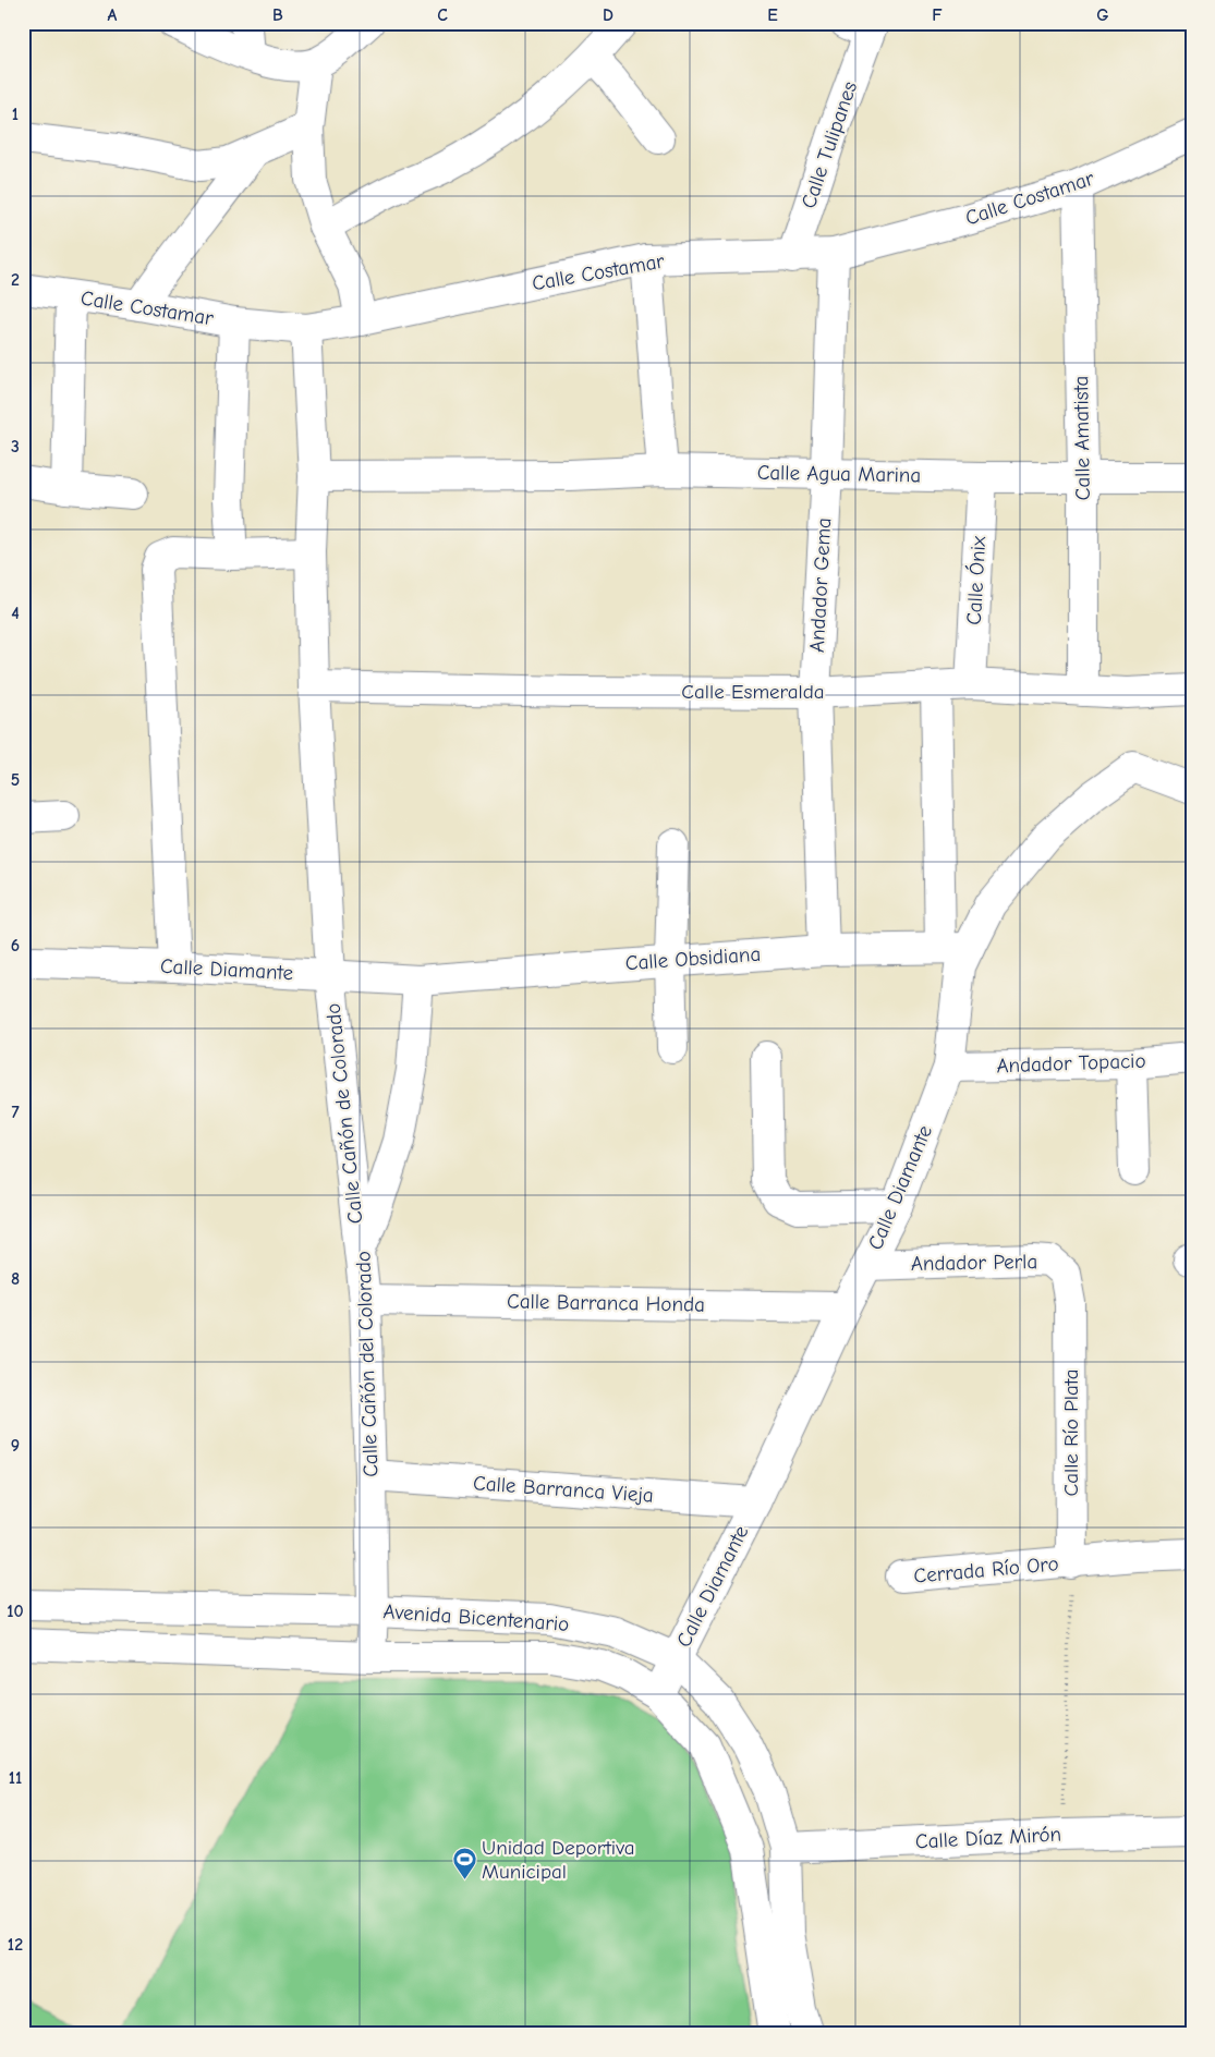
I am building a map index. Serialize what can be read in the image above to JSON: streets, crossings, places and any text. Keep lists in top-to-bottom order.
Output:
{
  "streets": {
    "street": [
      "Calle Tulipanes",
      "Calle Costamar",
      "Calle Amatista",
      "Calle Agua Marina",
      "Calle Ónix",
      "Andador Gema",
      "Calle Esmeralda",
      "Calle Obsidiana",
      "Calle Diamante",
      "Andador Topacio",
      "Calle Cañón de Colorado",
      "Andador Perla",
      "Calle Barranca Honda",
      "Calle Cañón del Colorado",
      "Calle Río Plata",
      "Calle Barranca Vieja",
      "Cerrada Río Oro",
      "Avenida Bicentenario",
      "Calle Díaz Mirón"
    ]
  },
  "crossings": [
    ["Calle Tulipanes", "Calle Costamar"],
    ["Calle Costamar", "Calle Amatista"],
    ["Calle Costamar", "Andador Gema"],
    ["Calle Costamar", "Calle Cañón de Colorado"],
    ["Calle Amatista", "Calle Agua Marina"],
    ["Calle Amatista", "Calle Esmeralda"],
    ["Calle Agua Marina", "Calle Ónix"],
    ["Calle Agua Marina", "Andador Gema"],
    ["Calle Agua Marina", "Calle Cañón de Colorado"],
    ["Calle Ónix", "Calle Esmeralda"],
    ["Andador Gema", "Calle Esmeralda"],
    ["Andador Gema", "Calle Obsidiana"],
    ["Calle Esmeralda", "Calle Diamante"],
    ["Calle Esmeralda", "Calle Cañón de Colorado"],
    ["Calle Obsidiana", "Calle Diamante"],
    ["Calle Obsidiana", "Calle Cañón del Colorado"],
    ["Calle Diamante", "Andador Topacio"],
    ["Calle Diamante", "Calle Cañón de Colorado"],
    ["Calle Diamante", "Andador Perla"],
    ["Calle Diamante", "Calle Barranca Honda"],
    ["Calle Diamante", "Calle Cañón del Colorado"],
    ["Calle Diamante", "Calle Barranca Vieja"],
    ["Calle Diamante", "Avenida Bicentenario"],
    ["Calle Cañón de Colorado", "Calle Cañón del Colorado"],
    ["Andador Perla", "Calle Río Plata"],
    ["Calle Barranca Honda", "Calle Cañón del Colorado"],
    ["Calle Cañón del Colorado", "Calle Barranca Vieja"],
    ["Calle Cañón del Colorado", "Avenida Bicentenario"],
    ["Calle Río Plata", "Cerrada Río Oro"],
    ["Avenida Bicentenario", "Calle Díaz Mirón"]
  ],
  "places": {
    "sports": ["Unidad Deportiva Municipal"]
  },
  "grid": {
    "columns": [
      "A",
      "B",
      "C",
      "D",
      "E",
      "F",
      "G"
    ],
    "rows": [
      "1",
      "2",
      "3",
      "4",
      "5",
      "6",
      "7",
      "8",
      "9",
      "10",
      "11",
      "12"
    ]
  }
}
